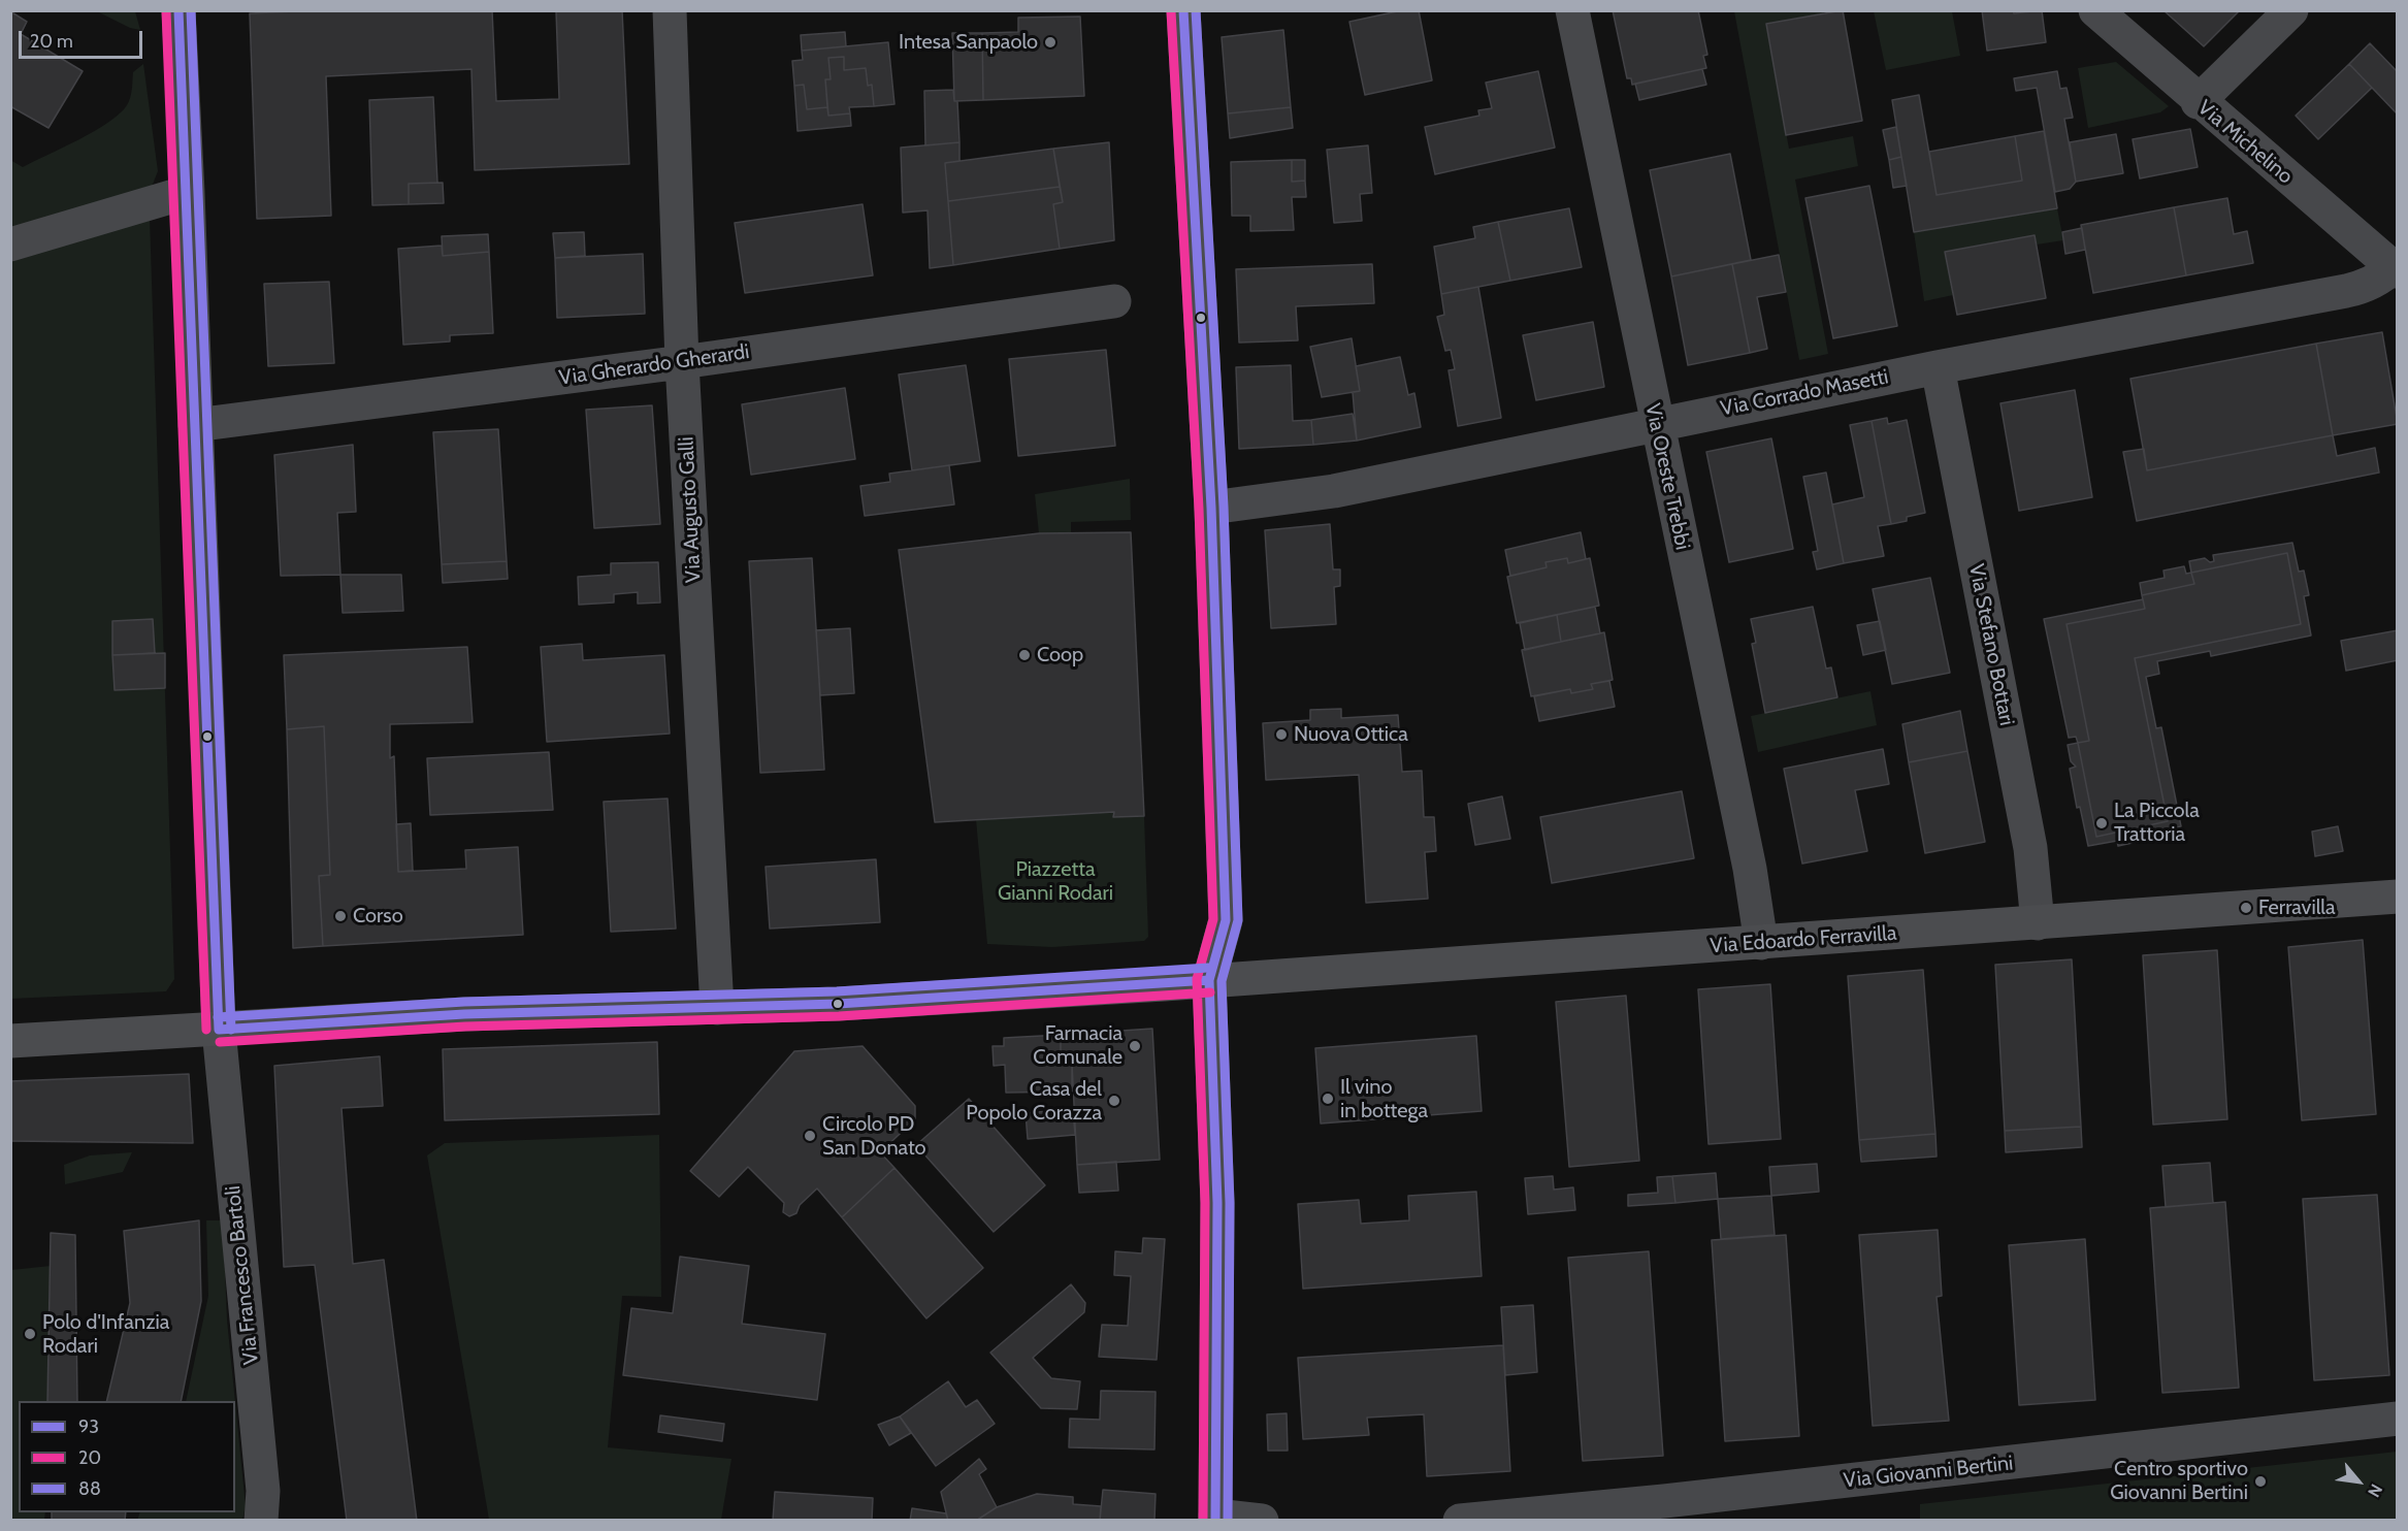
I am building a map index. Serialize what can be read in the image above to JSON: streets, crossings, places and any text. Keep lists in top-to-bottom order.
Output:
{
  "streets": {
    "main road": ["Via Edoardo Ferravilla"],
    "street": [
      "Via Michelino",
      "Via Gherardo Gherardi",
      "Via Corrado Masetti",
      "Via Oreste Trebbi",
      "Via Augusto Galli",
      "Via Stefano Bottari",
      "Via Francesco Bartoli",
      "Via Giovanni Bertini"
    ]
  },
  "crossings": [
    ["Via Michelino", "Via Corrado Masetti"],
    ["Via Gherardo Gherardi", "Via Augusto Galli"],
    ["Via Gherardo Gherardi", "Via Francesco Bartoli"],
    ["Via Corrado Masetti", "Via Oreste Trebbi"],
    ["Via Corrado Masetti", "Via Stefano Bottari"],
    ["Via Oreste Trebbi", "Via Edoardo Ferravilla"],
    ["Via Augusto Galli", "Via Edoardo Ferravilla"],
    ["Via Stefano Bottari", "Via Edoardo Ferravilla"],
    ["Via Edoardo Ferravilla", "Via Francesco Bartoli"]
  ],
  "parks": ["Piazzetta Gianni Rodari"],
  "places": [
    "Intesa Sanpaolo",
    "Coop",
    "Nuova Ottica",
    "La Piccola Trattoria",
    "Ferravilla",
    "Corso",
    "Farmacia Comunale",
    "Il vino in bottega",
    "Casa del Popolo Corazza",
    "Circolo PD San Donato",
    "Polo d'Infanzia Rodari",
    "Centro sportivo Giovanni Bertini"
  ],
  "lines": ["transit line 93", "transit line 88", "transit line 20"],
  "legend": ["93", "20", "88"],
  "scale_bar": "20 m",
  "north": "bottom right"
}
